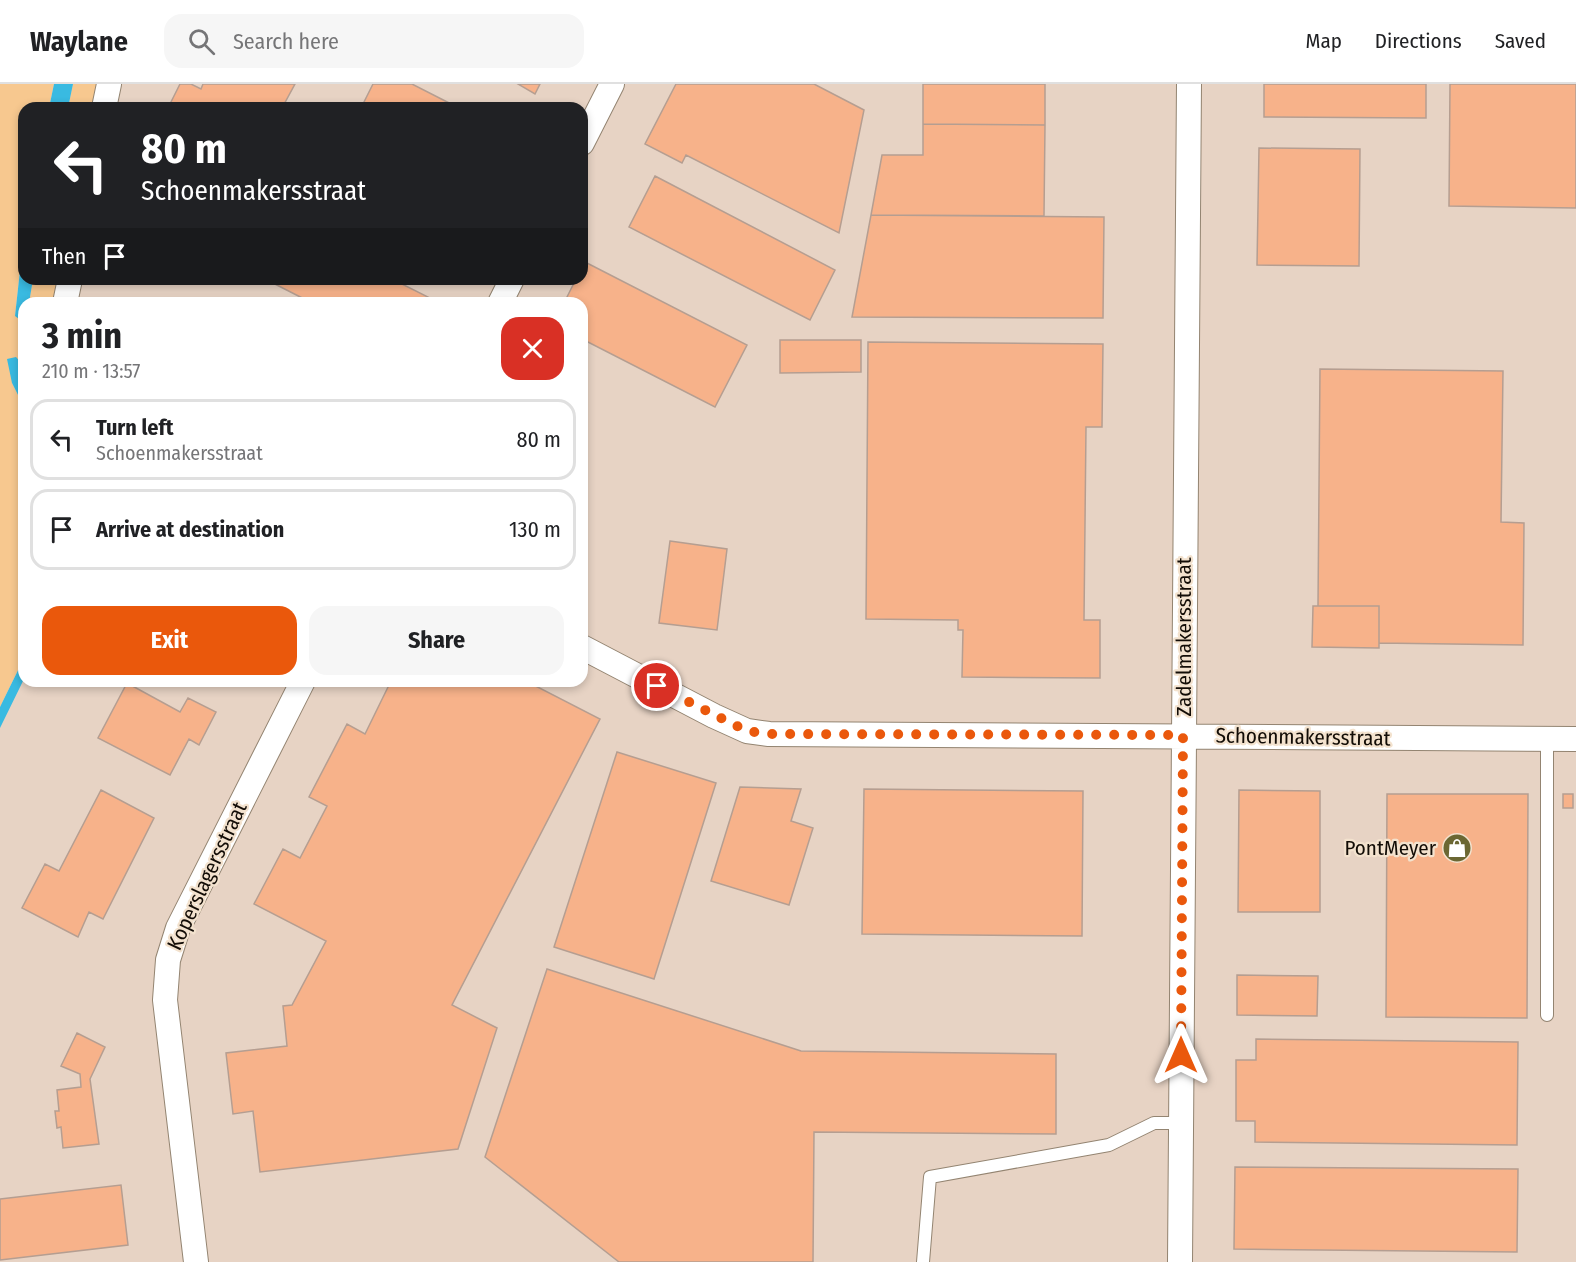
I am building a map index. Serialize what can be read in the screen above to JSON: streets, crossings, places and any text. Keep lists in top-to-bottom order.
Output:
{
  "streets": {
    "street": ["Zadelmakersstraat", "Schoenmakersstraat", "Koperslagersstraat"]
  },
  "crossings": [
    ["Zadelmakersstraat", "Schoenmakersstraat"]
  ],
  "places": {
    "shop": ["PontMeyer"]
  },
  "page": {
    "header": "Waylane",
    "search": "Search here",
    "nav": ["Map", "Directions", "Saved"],
    "turn": ["80 m", "Schoenmakersstraat"],
    "then": "Then",
    "heading": ["3 min", "210 m · 13:57"],
    "list": [
      {
        "name": "Turn left",
        "note": "Schoenmakersstraat",
        "value": "80 m"
      },
      {
        "name": "Arrive at destination",
        "value": "130 m"
      }
    ],
    "buttons": ["Exit", "Share"]
  }
}
